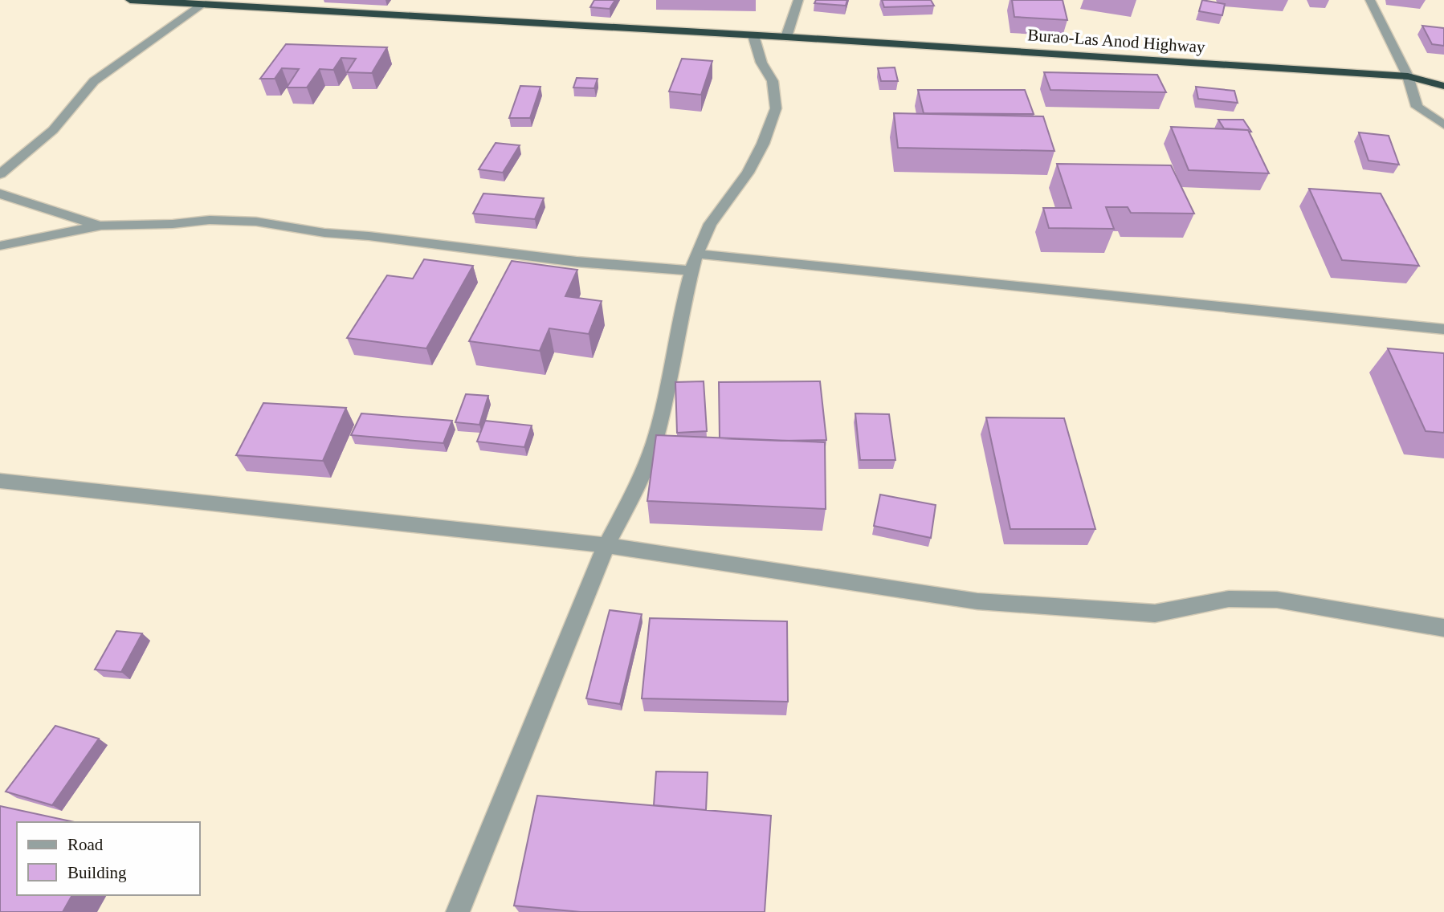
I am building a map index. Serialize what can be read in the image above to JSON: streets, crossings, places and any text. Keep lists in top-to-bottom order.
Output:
{
  "streets": {
    "highway": ["Burao-Las Anod Highway"]
  },
  "legend": ["Road", "Building"]
}
